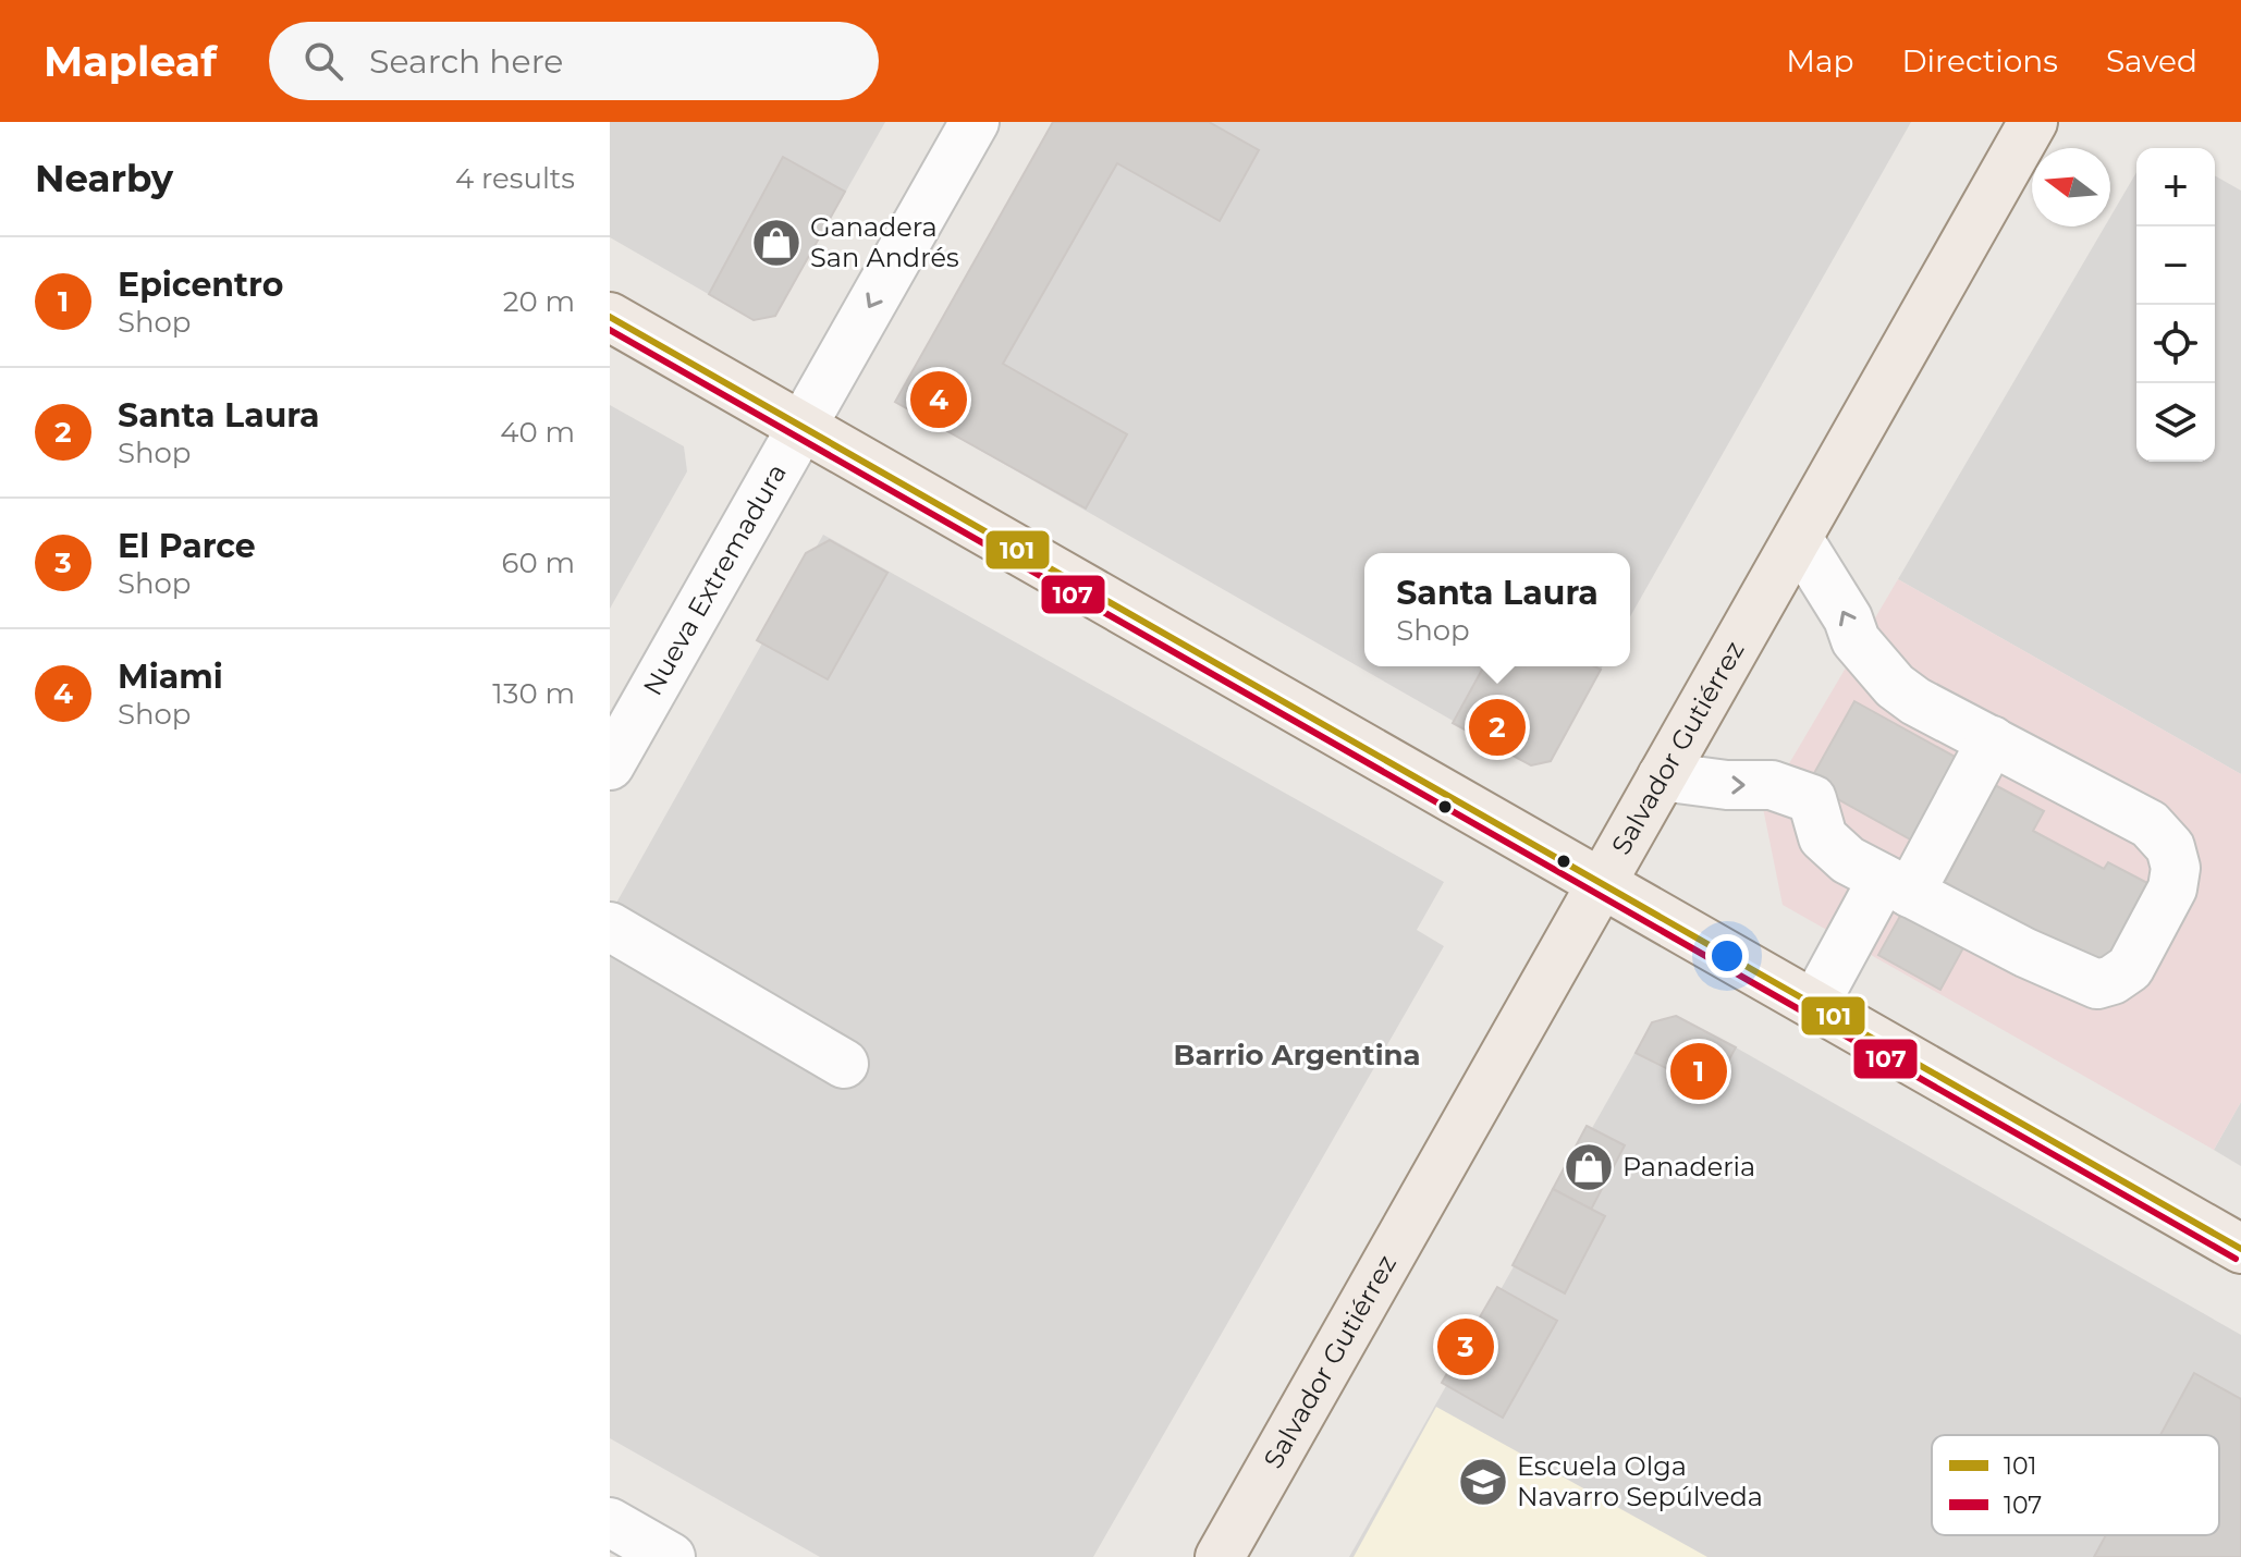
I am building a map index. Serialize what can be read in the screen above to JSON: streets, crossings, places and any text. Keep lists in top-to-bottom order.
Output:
{
  "streets": {
    "main road": ["Salvador Gutiérrez"],
    "street": ["Nueva Extremadura"]
  },
  "one_way": ["Nueva Extremadura"],
  "districts": ["Barrio Argentina"],
  "places": {
    "shop": ["Ganadera San Andrés", "Panaderia"],
    "school or university": ["Escuela Olga Navarro Sepúlveda"]
  },
  "lines": ["transit line 101", "transit line 107"],
  "legend": ["101", "107"],
  "north": "left",
  "page": {
    "header": "Mapleaf",
    "search": "Search here",
    "nav": ["Map", "Directions", "Saved"],
    "heading": ["Nearby", "4 results"],
    "map_buttons": ["+", "−"],
    "list": [
      {
        "mark": "1",
        "name": "Epicentro",
        "note": "Shop",
        "value": "20 m"
      },
      {
        "mark": "2",
        "name": "Santa Laura",
        "note": "Shop",
        "value": "40 m"
      },
      {
        "mark": "3",
        "name": "El Parce",
        "note": "Shop",
        "value": "60 m"
      },
      {
        "mark": "4",
        "name": "Miami",
        "note": "Shop",
        "value": "130 m"
      }
    ],
    "pins": [
      "4",
      "2",
      "1",
      "3"
    ],
    "popup": ["Santa Laura", "Shop"]
  }
}
